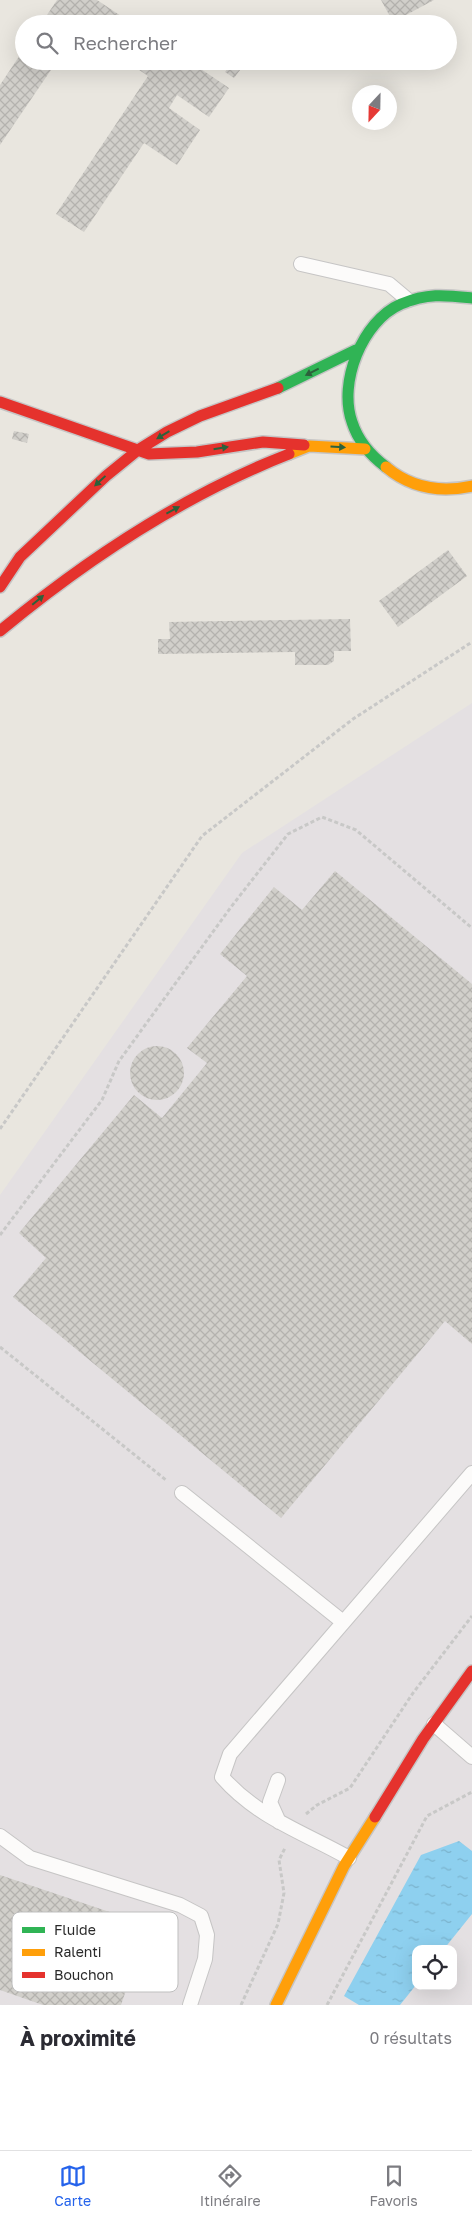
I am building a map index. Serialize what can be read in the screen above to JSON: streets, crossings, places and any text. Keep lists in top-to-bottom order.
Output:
{
  "legend": ["Fluide", "Ralenti", "Bouchon"],
  "north": "bottom",
  "page": {
    "search": "Rechercher",
    "heading": ["À proximité", "0 résultats"],
    "nav": ["Carte", "Itinéraire", "Favoris"]
  }
}
